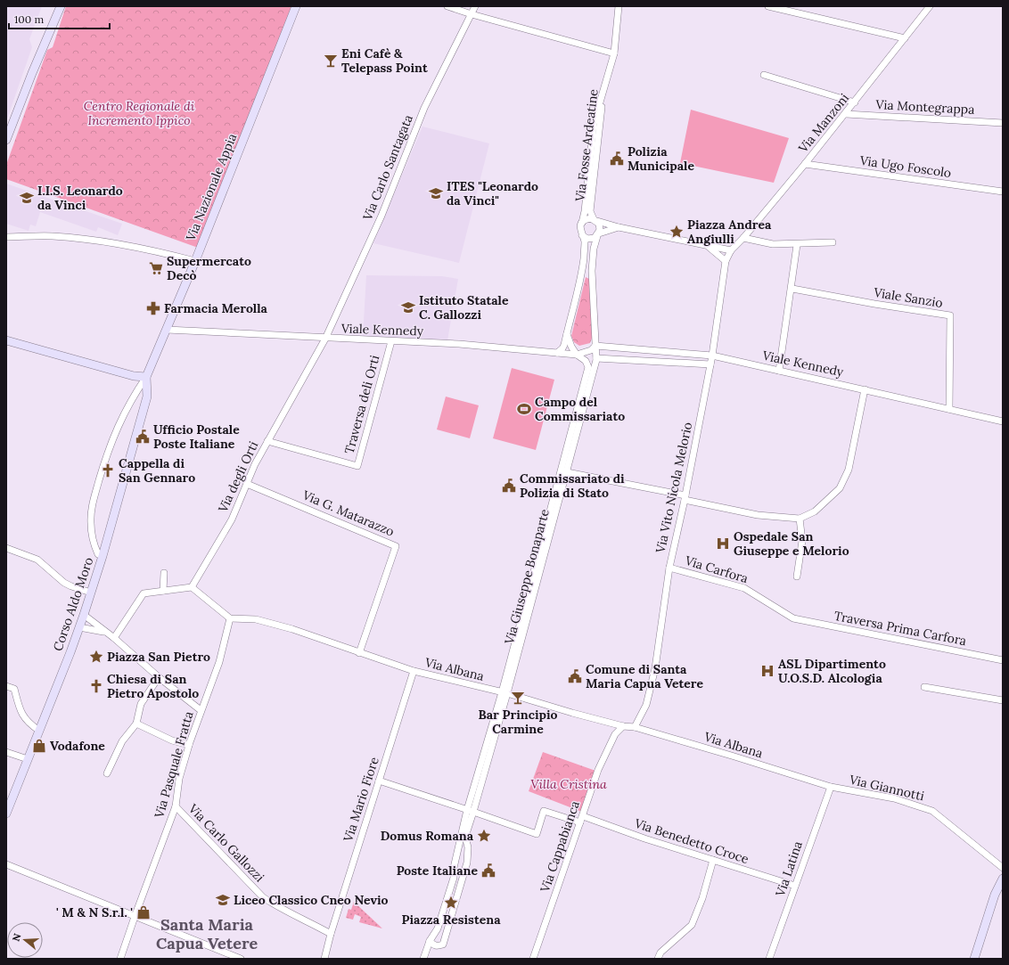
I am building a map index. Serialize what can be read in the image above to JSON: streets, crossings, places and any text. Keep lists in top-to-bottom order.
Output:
{
  "streets": {
    "main road": ["Via Nazionale Appia", "Corso Aldo Moro"],
    "street": [
      "Via Montegrappa",
      "Via Manzoni",
      "Via Fosse Ardeatine",
      "Via Ugo Foscolo",
      "Via Carlo Santagata",
      "Viale Sanzio",
      "Viale Kennedy",
      "Traversa deli Orti",
      "Via degli Orti",
      "Via Vito Nicola Melorio",
      "Via G. Matarazzo",
      "Via Carfora",
      "Traversa Prima Carfora",
      "Via Albana",
      "Via Pasquale Fratta",
      "Via Giannotti",
      "Via Mario Fiore",
      "Via Benedetto Croce",
      "Via Carlo Gallozzi",
      "Via Cappabianca",
      "Via Latina"
    ]
  },
  "crossings": [
    ["Via Montegrappa", "Via Manzoni"],
    ["Via Manzoni", "Via Ugo Foscolo"],
    ["Via Manzoni", "Via Vito Nicola Melorio"],
    ["Via Fosse Ardeatine", "Viale Kennedy"],
    ["Via Carlo Santagata", "Viale Kennedy"],
    ["Via Carlo Santagata", "Via degli Orti"],
    ["Via Nazionale Appia", "Viale Kennedy"],
    ["Via Nazionale Appia", "Corso Aldo Moro"],
    ["Viale Sanzio", "Viale Kennedy"],
    ["Viale Kennedy", "Traversa deli Orti"],
    ["Viale Kennedy", "Via degli Orti"],
    ["Viale Kennedy", "Via Vito Nicola Melorio"],
    ["Traversa deli Orti", "Via degli Orti"],
    ["Via degli Orti", "Via G. Matarazzo"],
    ["Via Vito Nicola Melorio", "Via Carfora"],
    ["Via Vito Nicola Melorio", "Via Albana"],
    ["Via G. Matarazzo", "Via Albana"],
    ["Via Carfora", "Traversa Prima Carfora"],
    ["Via Albana", "Via Pasquale Fratta"],
    ["Via Albana", "Via Giannotti"],
    ["Via Albana", "Via Mario Fiore"],
    ["Via Albana", "Via Cappabianca"],
    ["Via Albana", "Via Latina"],
    ["Via Pasquale Fratta", "Via Carlo Gallozzi"],
    ["Via Giannotti", "Via Latina"],
    ["Via Mario Fiore", "Via Carlo Gallozzi"],
    ["Via Benedetto Croce", "Via Cappabianca"],
    ["Via Benedetto Croce", "Via Latina"]
  ],
  "districts": ["Santa Maria Capua Vetere"],
  "parks": ["Centro Regionale di Incremento Ippico", "Villa Cristina"],
  "places": {
    "bar": ["Eni Cafè & Telepass Point", "Bar Principio Carmine"],
    "public building": [
      "Polizia Municipale",
      "Ufficio Postale Poste Italiane",
      "Commissariato di Polizia di Stato",
      "Comune di Santa Maria Capua Vetere",
      "Poste Italiane"
    ],
    "school or university": [
      "ITES \"Leonardo da Vinci\"",
      "I.I.S. Leonardo da Vinci",
      "Istituto Statale C. Gallozzi",
      "Liceo Classico Cneo Nevio"
    ],
    "place": [
      "Piazza Andrea Angiulli",
      "Piazza San Pietro",
      "Domus Romana",
      "Piazza Resistena"
    ],
    "supermarket": ["Supermercato Decò"],
    "pharmacy": ["Farmacia Merolla"],
    "sports": ["Campo del Commissariato"],
    "church": ["Cappella di San Gennaro", "Chiesa di San Pietro Apostolo"],
    "hospital": ["Ospedale San Giuseppe e Melorio", "ASL Dipartimento U.O.S.D. Alcologia"],
    "shop": ["Vodafone", "' M & N S.r.l. '"]
  },
  "scale_bar": "100 m",
  "north": "left"
}
